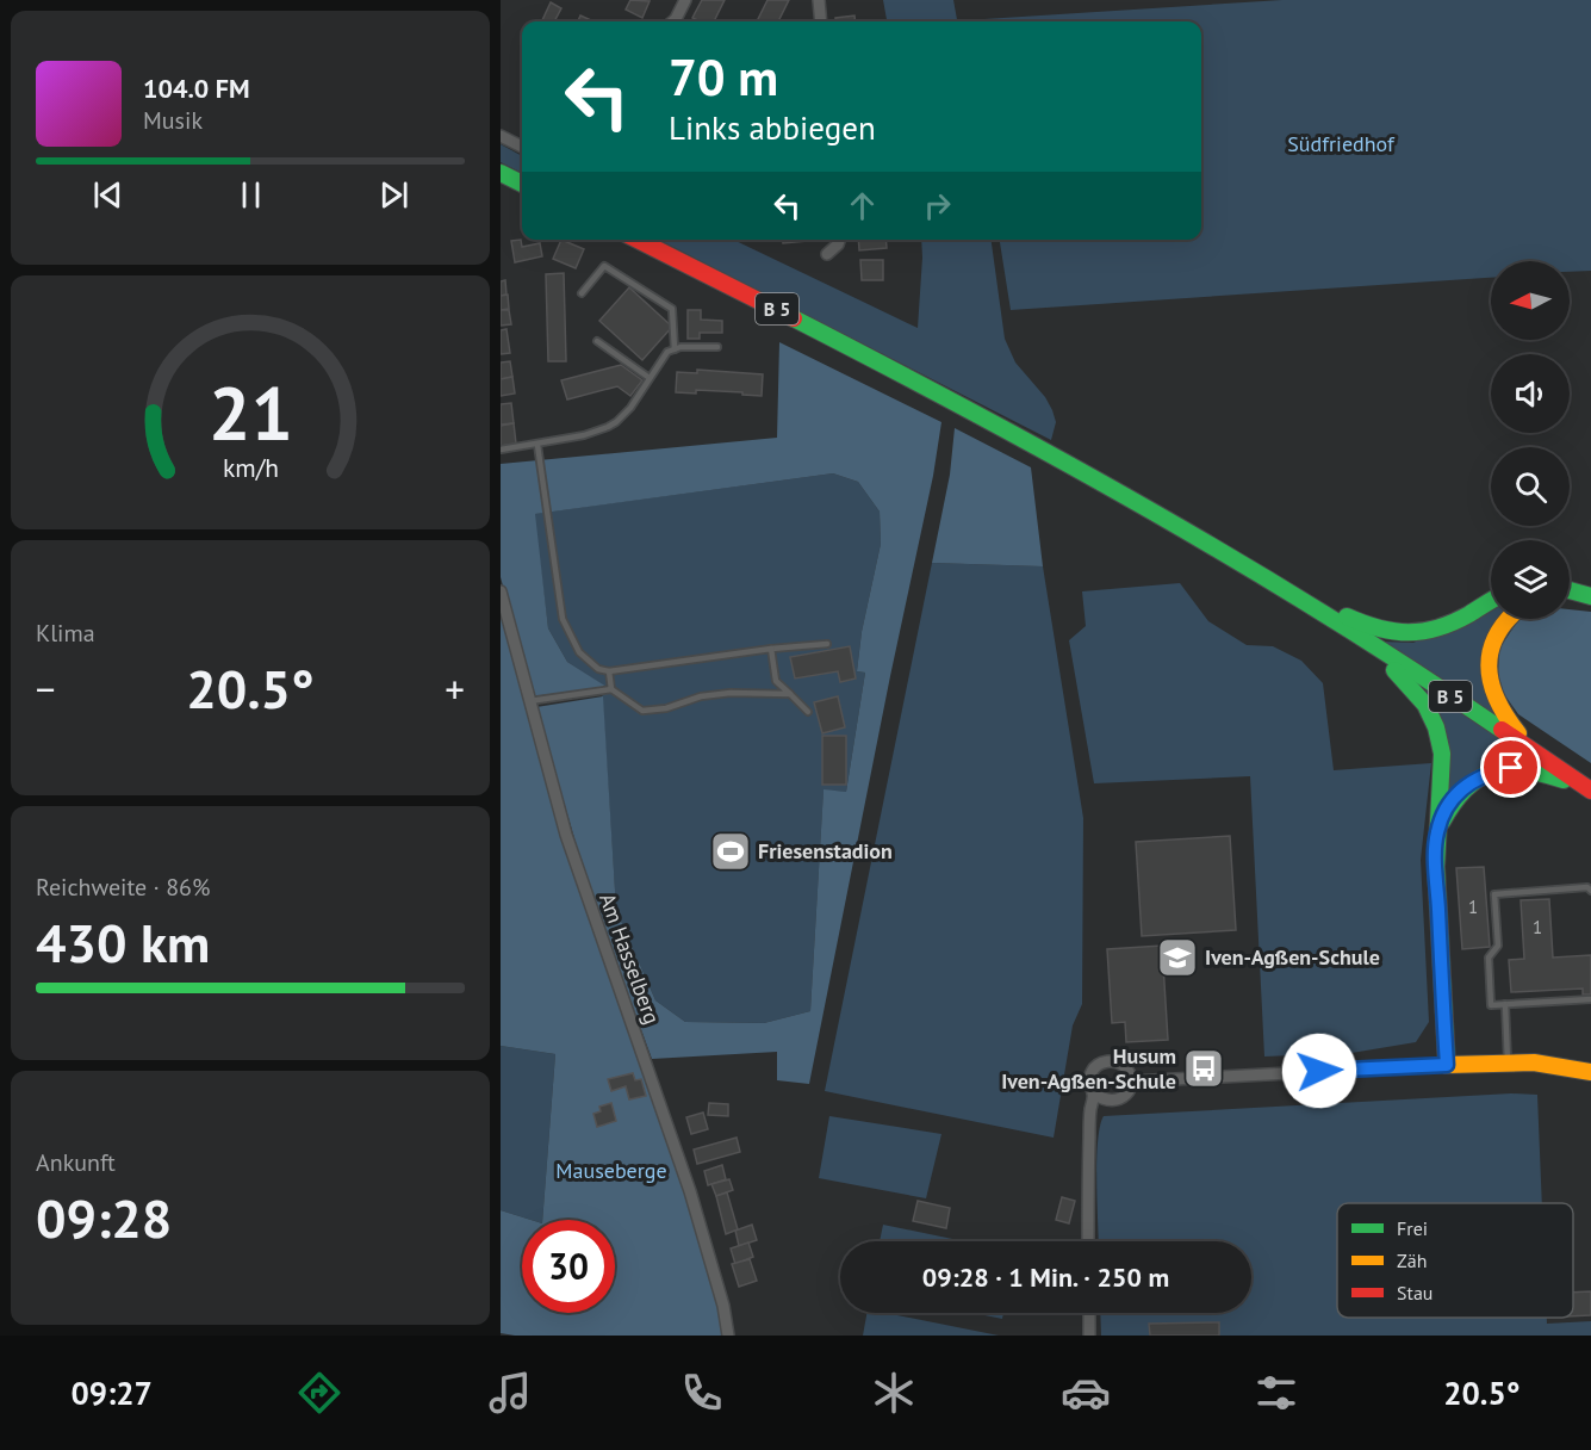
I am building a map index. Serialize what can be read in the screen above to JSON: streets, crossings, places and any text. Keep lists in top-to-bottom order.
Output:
{
  "streets": {
    "main road": ["B 5"],
    "street": ["Am Hasselberg"]
  },
  "parks": ["Südfriedhof", "Mauseberge"],
  "places": {
    "sports": ["Friesenstadion"],
    "school or university": ["Iven-Agßen-Schule"],
    "bus stop": ["Husum Iven-Agßen-Schule"]
  },
  "house_numbers": ["1", "1"],
  "legend": ["Frei", "Zäh", "Stau"],
  "north": "left",
  "page": {
    "turn": ["70 m", "Links abbiegen"],
    "song": ["104.0 FM", "Musik"],
    "tile": [
      "Klima",
      ["Reichweite · 86%", "430 km"],
      ["Ankunft", "09:28"]
    ],
    "heat": ["−", "20.5°", "+"],
    "limit": "30",
    "trip": "09:28 · 1 Min. · 250 m",
    "tabs": ["09:27", "20.5°"],
    "gauge": ["21", "km/h"]
  }
}
